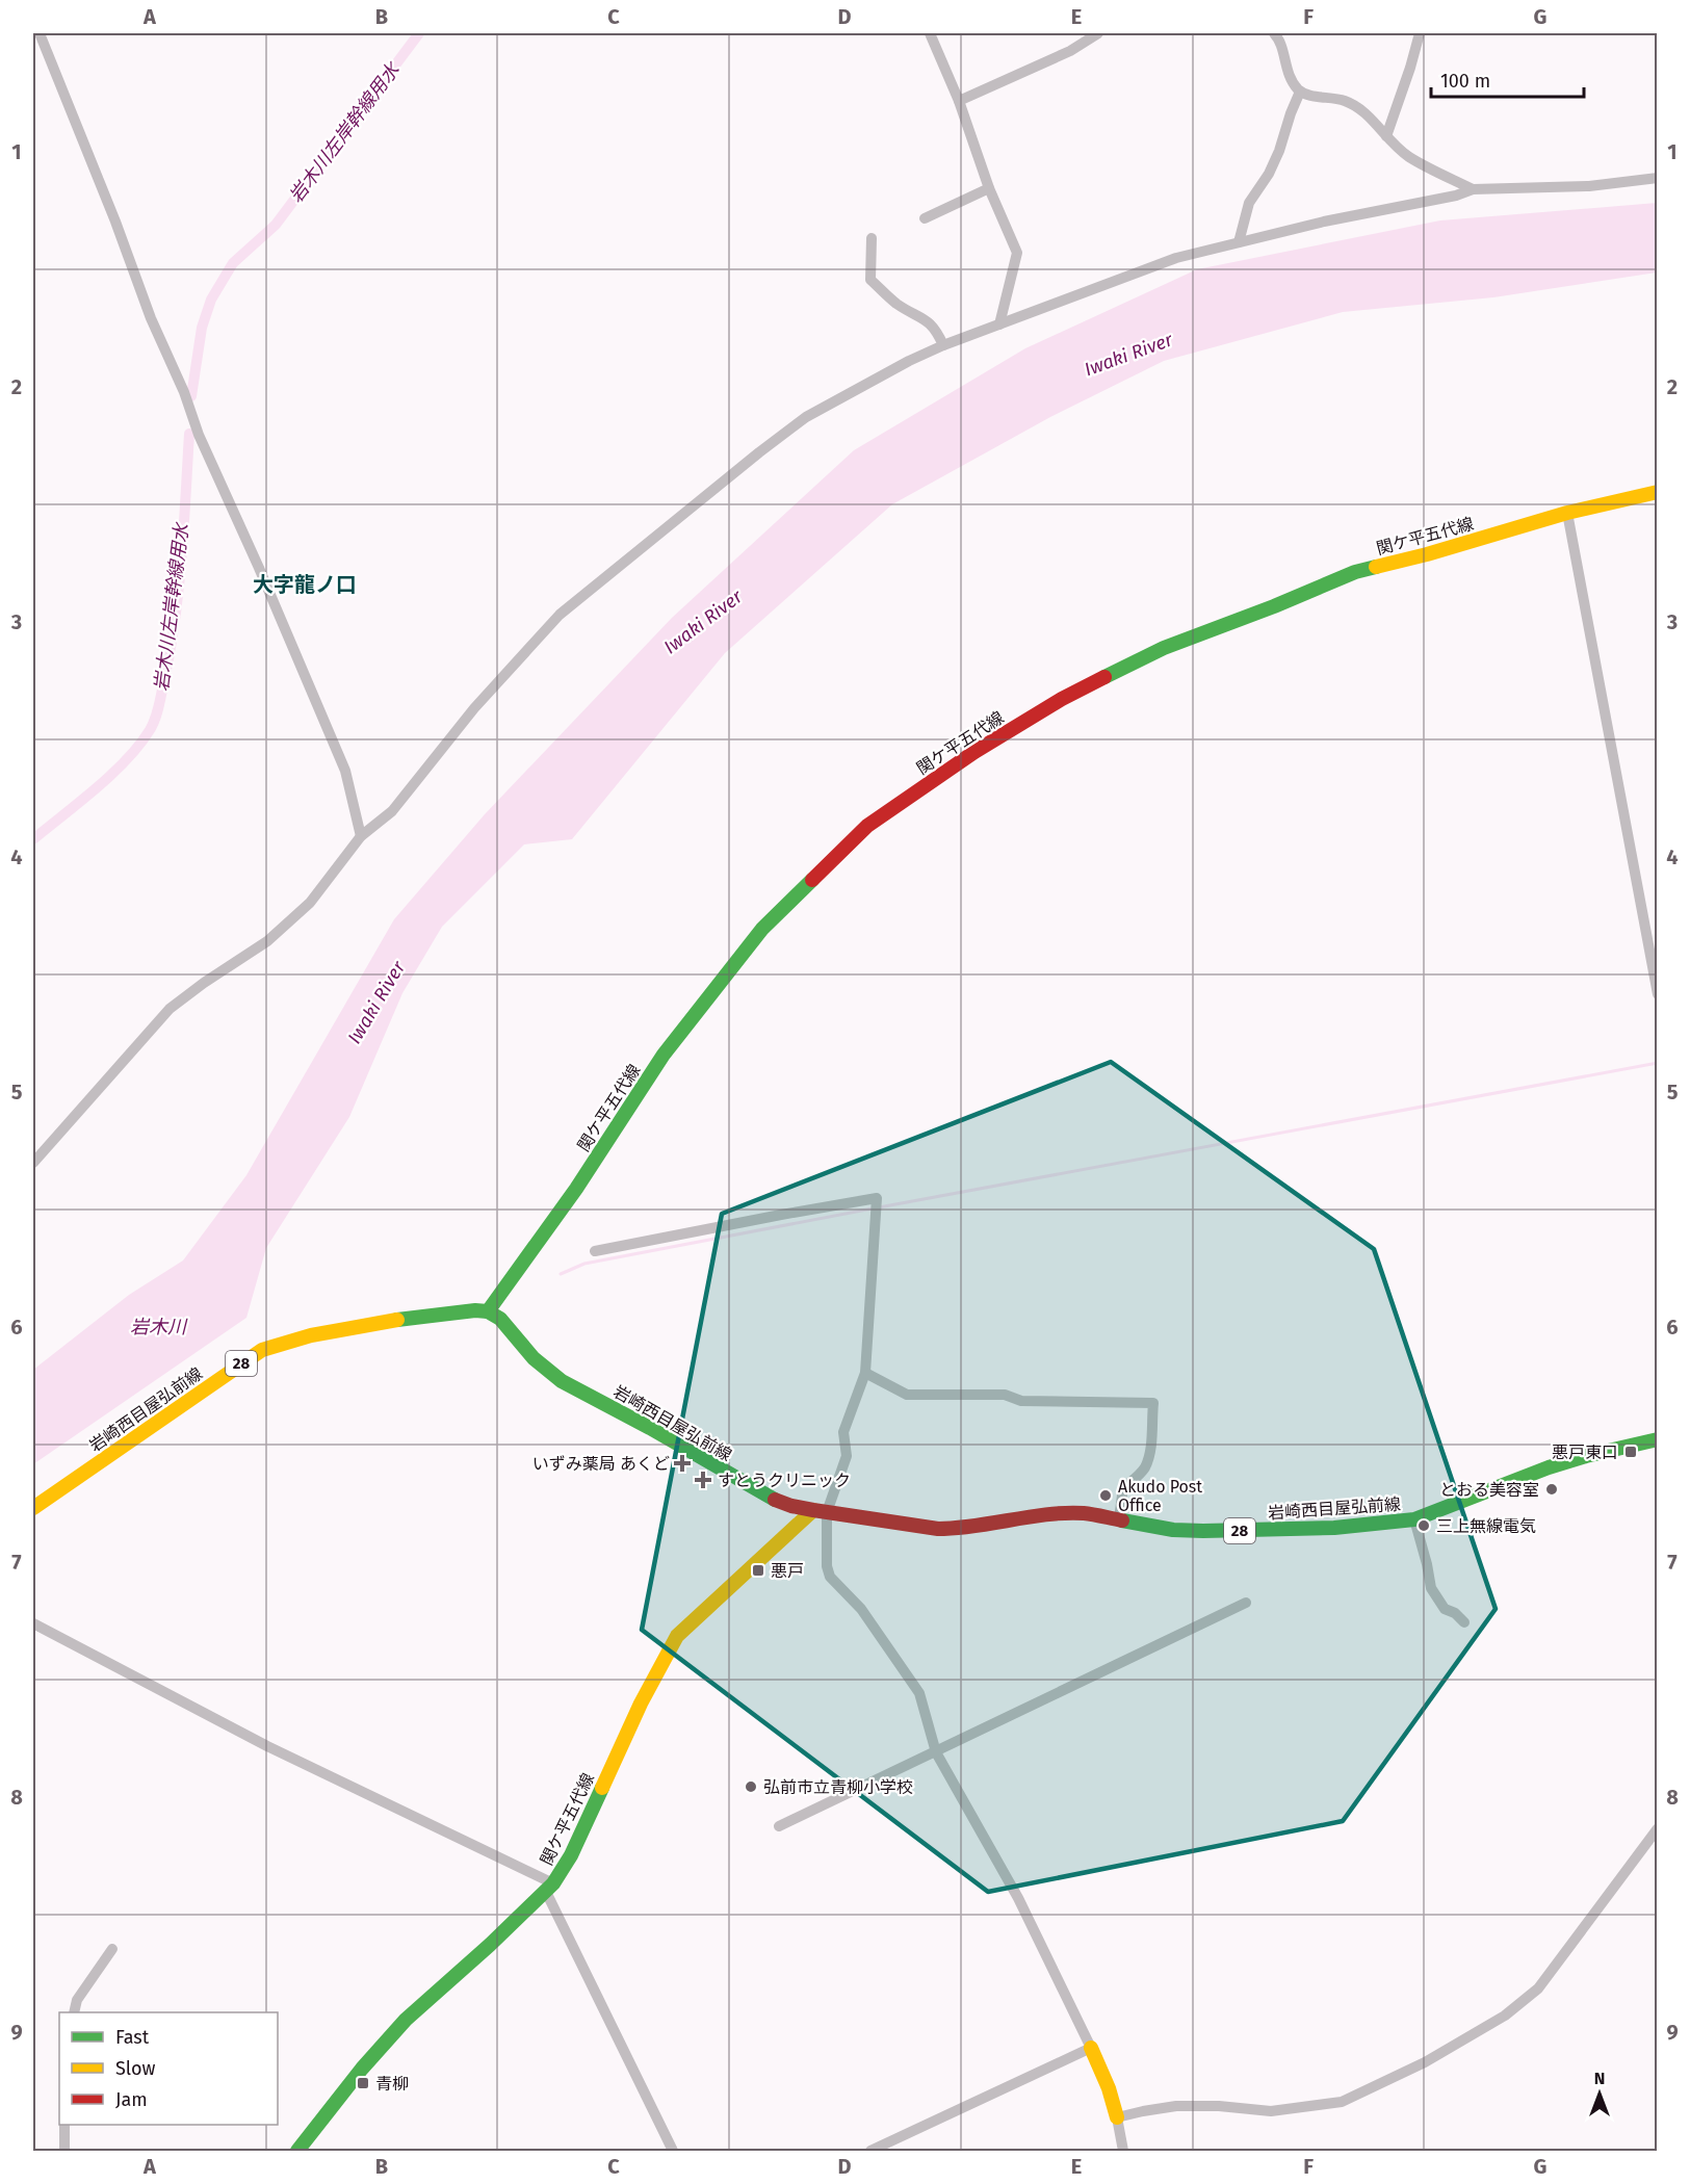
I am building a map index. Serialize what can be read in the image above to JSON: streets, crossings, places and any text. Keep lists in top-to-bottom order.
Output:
{
  "streets": {
    "main road": ["関ケ平五代線", "28", "岩崎西目屋弘前線"]
  },
  "crossings": [
    ["関ケ平五代線", "岩崎西目屋弘前線"]
  ],
  "districts": ["大字龍ノ口"],
  "water": ["岩木川左岸幹線用水", "Iwaki River", "岩木川"],
  "places": {
    "transit": ["悪戸東口", "悪戸", "青柳"],
    "health": ["いずみ薬局 あくど", "すとうクリニック"],
    "other": [
      "とおる美容室",
      "Akudo Post Office",
      "三上無線電気",
      "弘前市立青柳小学校"
    ]
  },
  "legend": ["Fast", "Slow", "Jam"],
  "scale_bar": "100 m",
  "north": "top",
  "grid": {
    "columns": [
      "A",
      "B",
      "C",
      "D",
      "E",
      "F",
      "G"
    ],
    "rows": [
      "1",
      "2",
      "3",
      "4",
      "5",
      "6",
      "7",
      "8",
      "9"
    ]
  }
}
